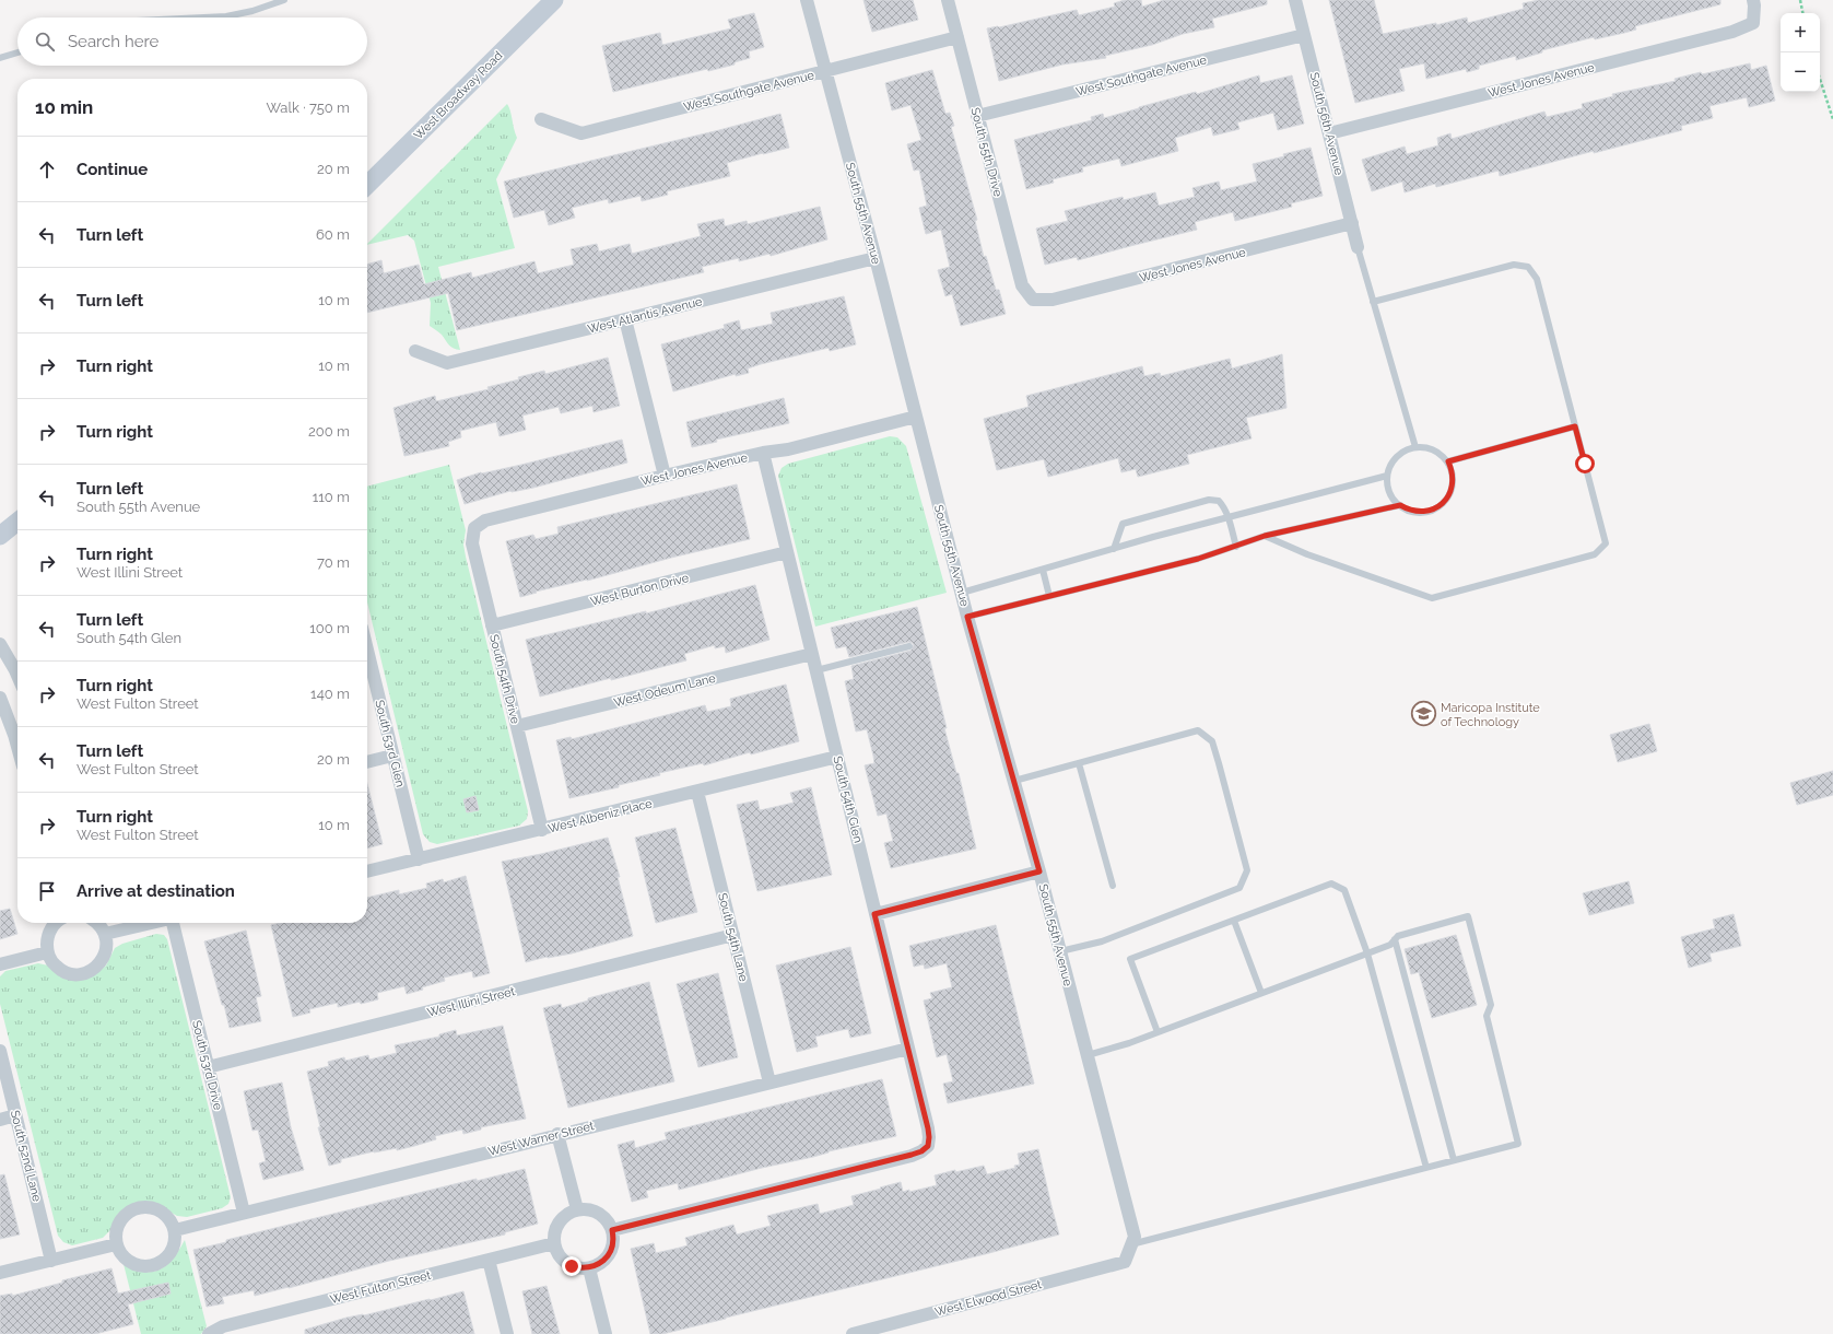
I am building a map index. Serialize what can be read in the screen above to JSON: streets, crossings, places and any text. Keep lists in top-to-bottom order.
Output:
{
  "streets": {
    "main road": ["West Broadway Road"],
    "street": [
      "West Southgate Avenue",
      "West Jones Avenue",
      "South 56th Avenue",
      "South 55th Drive",
      "South 55th Avenue",
      "West Atlantis Avenue",
      "West Burton Drive",
      "South 54th Drive",
      "West Odeum Lane",
      "South 53rd Glen",
      "South 54th Glen",
      "West Albeniz Place",
      "South 54th Lane",
      "West Illini Street",
      "South 53rd Drive",
      "West Warner Street",
      "South 52nd Lane",
      "West Fulton Street",
      "West Elwood Street"
    ]
  },
  "crossings": [
    ["West Southgate Avenue", "South 56th Avenue"],
    ["West Southgate Avenue", "South 55th Drive"],
    ["West Southgate Avenue", "South 55th Avenue"],
    ["West Jones Avenue", "South 56th Avenue"],
    ["West Jones Avenue", "South 55th Drive"],
    ["West Jones Avenue", "South 55th Avenue"],
    ["West Jones Avenue", "South 54th Drive"],
    ["West Jones Avenue", "South 54th Glen"],
    ["South 55th Avenue", "West Atlantis Avenue"],
    ["South 55th Avenue", "West Elwood Street"],
    ["West Burton Drive", "South 54th Drive"],
    ["West Burton Drive", "South 54th Glen"],
    ["South 54th Drive", "West Odeum Lane"],
    ["South 54th Drive", "West Albeniz Place"],
    ["West Odeum Lane", "South 54th Glen"],
    ["South 53rd Glen", "West Albeniz Place"],
    ["South 54th Glen", "West Albeniz Place"],
    ["South 54th Glen", "West Warner Street"],
    ["South 54th Glen", "West Fulton Street"],
    ["West Albeniz Place", "South 54th Lane"],
    ["South 54th Lane", "West Illini Street"],
    ["South 54th Lane", "West Warner Street"],
    ["West Illini Street", "South 53rd Drive"],
    ["South 53rd Drive", "West Warner Street"]
  ],
  "places": {
    "school or university": ["Maricopa Institute of Technology"]
  },
  "page": {
    "map_buttons": ["+", "−"],
    "search": "Search here",
    "heading": ["10 min", "Walk · 750 m"],
    "list": [
      ["Continue", "20 m"],
      ["Turn left", "60 m"],
      ["Turn left", "10 m"],
      ["Turn right", "10 m"],
      ["Turn right", "200 m"],
      ["Turn left", "South 55th Avenue", "110 m"],
      ["Turn right", "West Illini Street", "70 m"],
      ["Turn left", "South 54th Glen", "100 m"],
      ["Turn right", "West Fulton Street", "140 m"],
      ["Turn left", "West Fulton Street", "20 m"],
      ["Turn right", "West Fulton Street", "10 m"],
      "Arrive at destination"
    ]
  }
}
